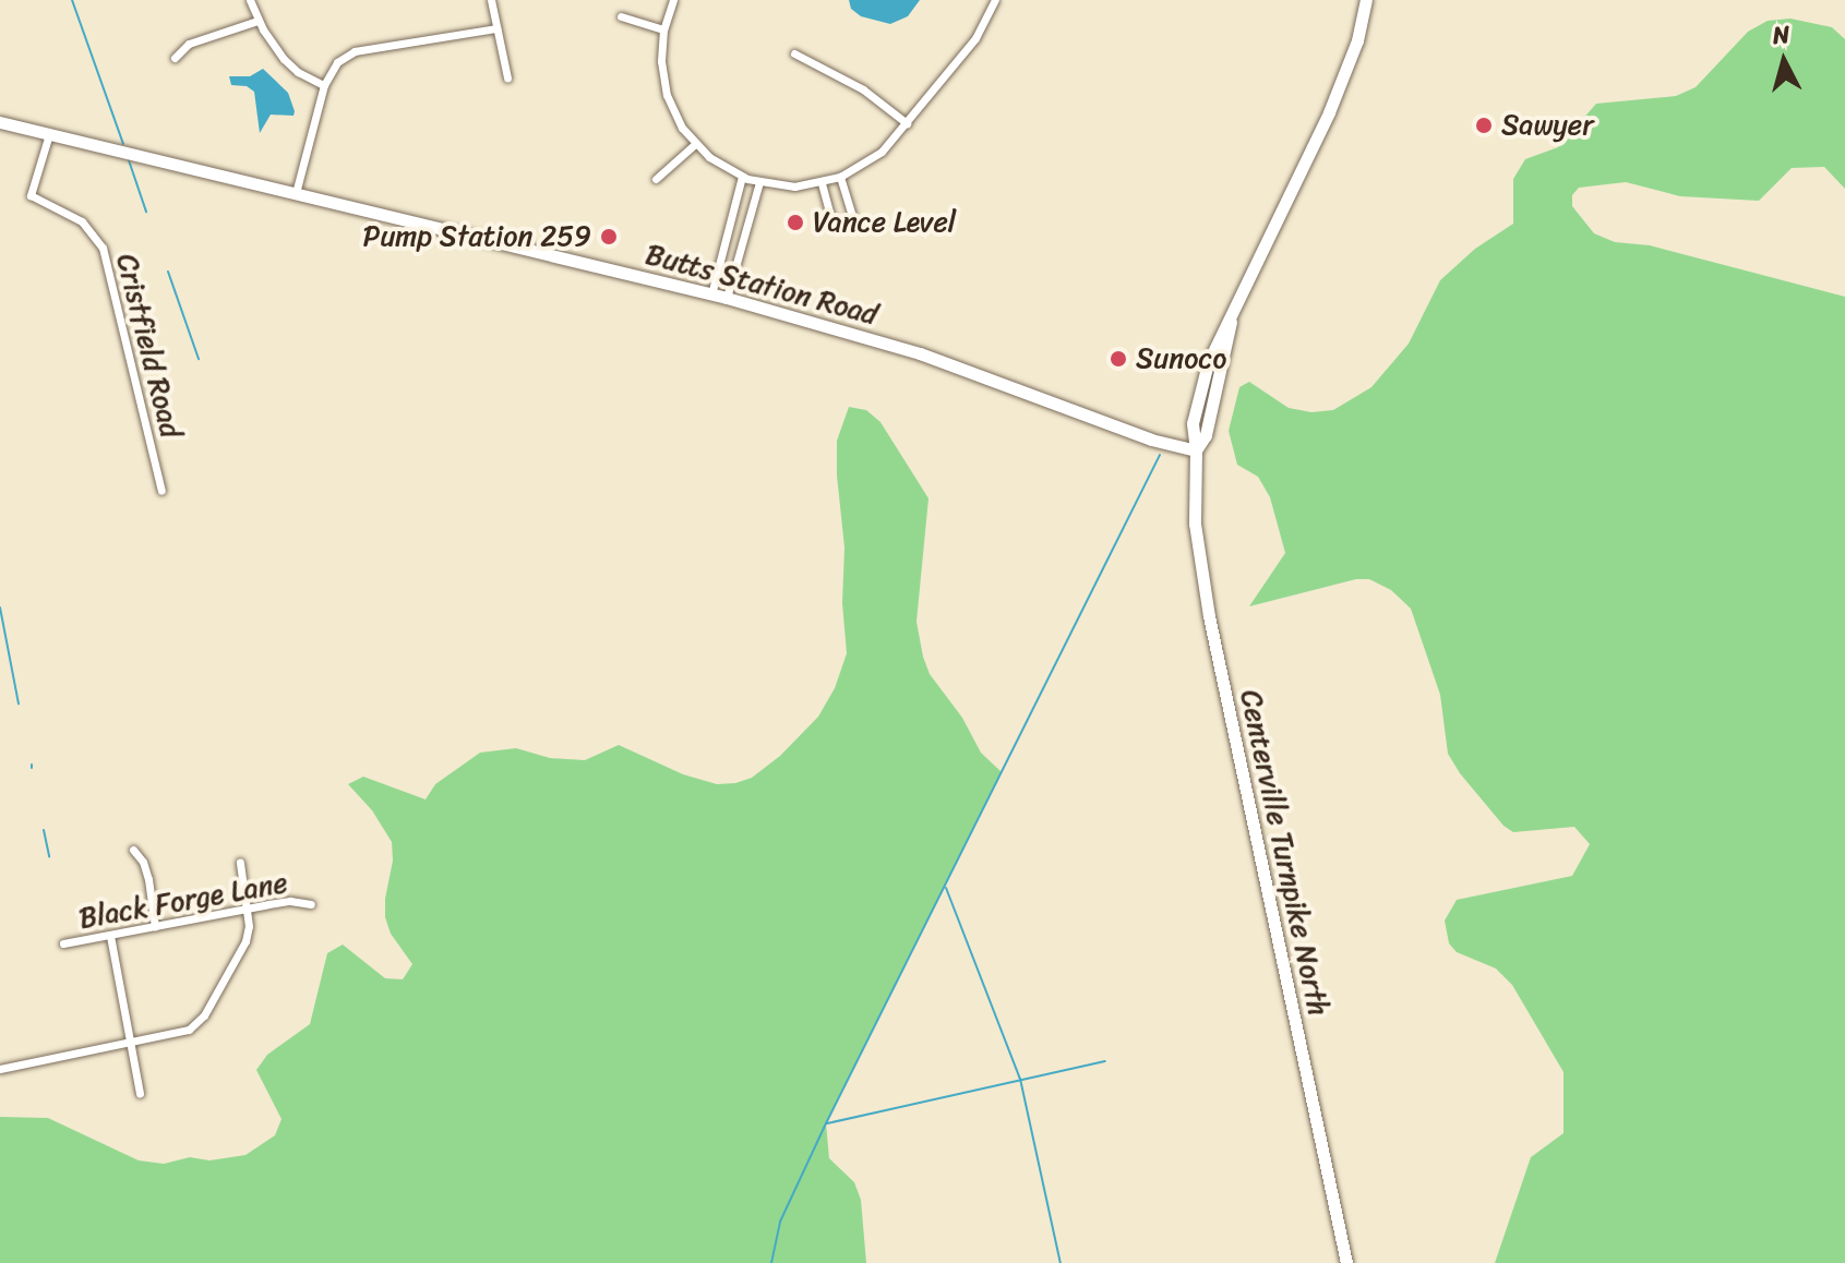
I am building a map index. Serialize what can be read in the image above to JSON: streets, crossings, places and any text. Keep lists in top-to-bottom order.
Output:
{
  "streets": {
    "main road": ["Butts Station Road", "Centerville Turnpike North"],
    "street": ["Cristfield Road", "Black Forge Lane"]
  },
  "crossings": [
    ["Butts Station Road", "Cristfield Road"],
    ["Butts Station Road", "Centerville Turnpike North"]
  ],
  "places": [
    "Sawyer",
    "Vance Level",
    "Pump Station 259",
    "Sunoco"
  ],
  "north": "top"
}
